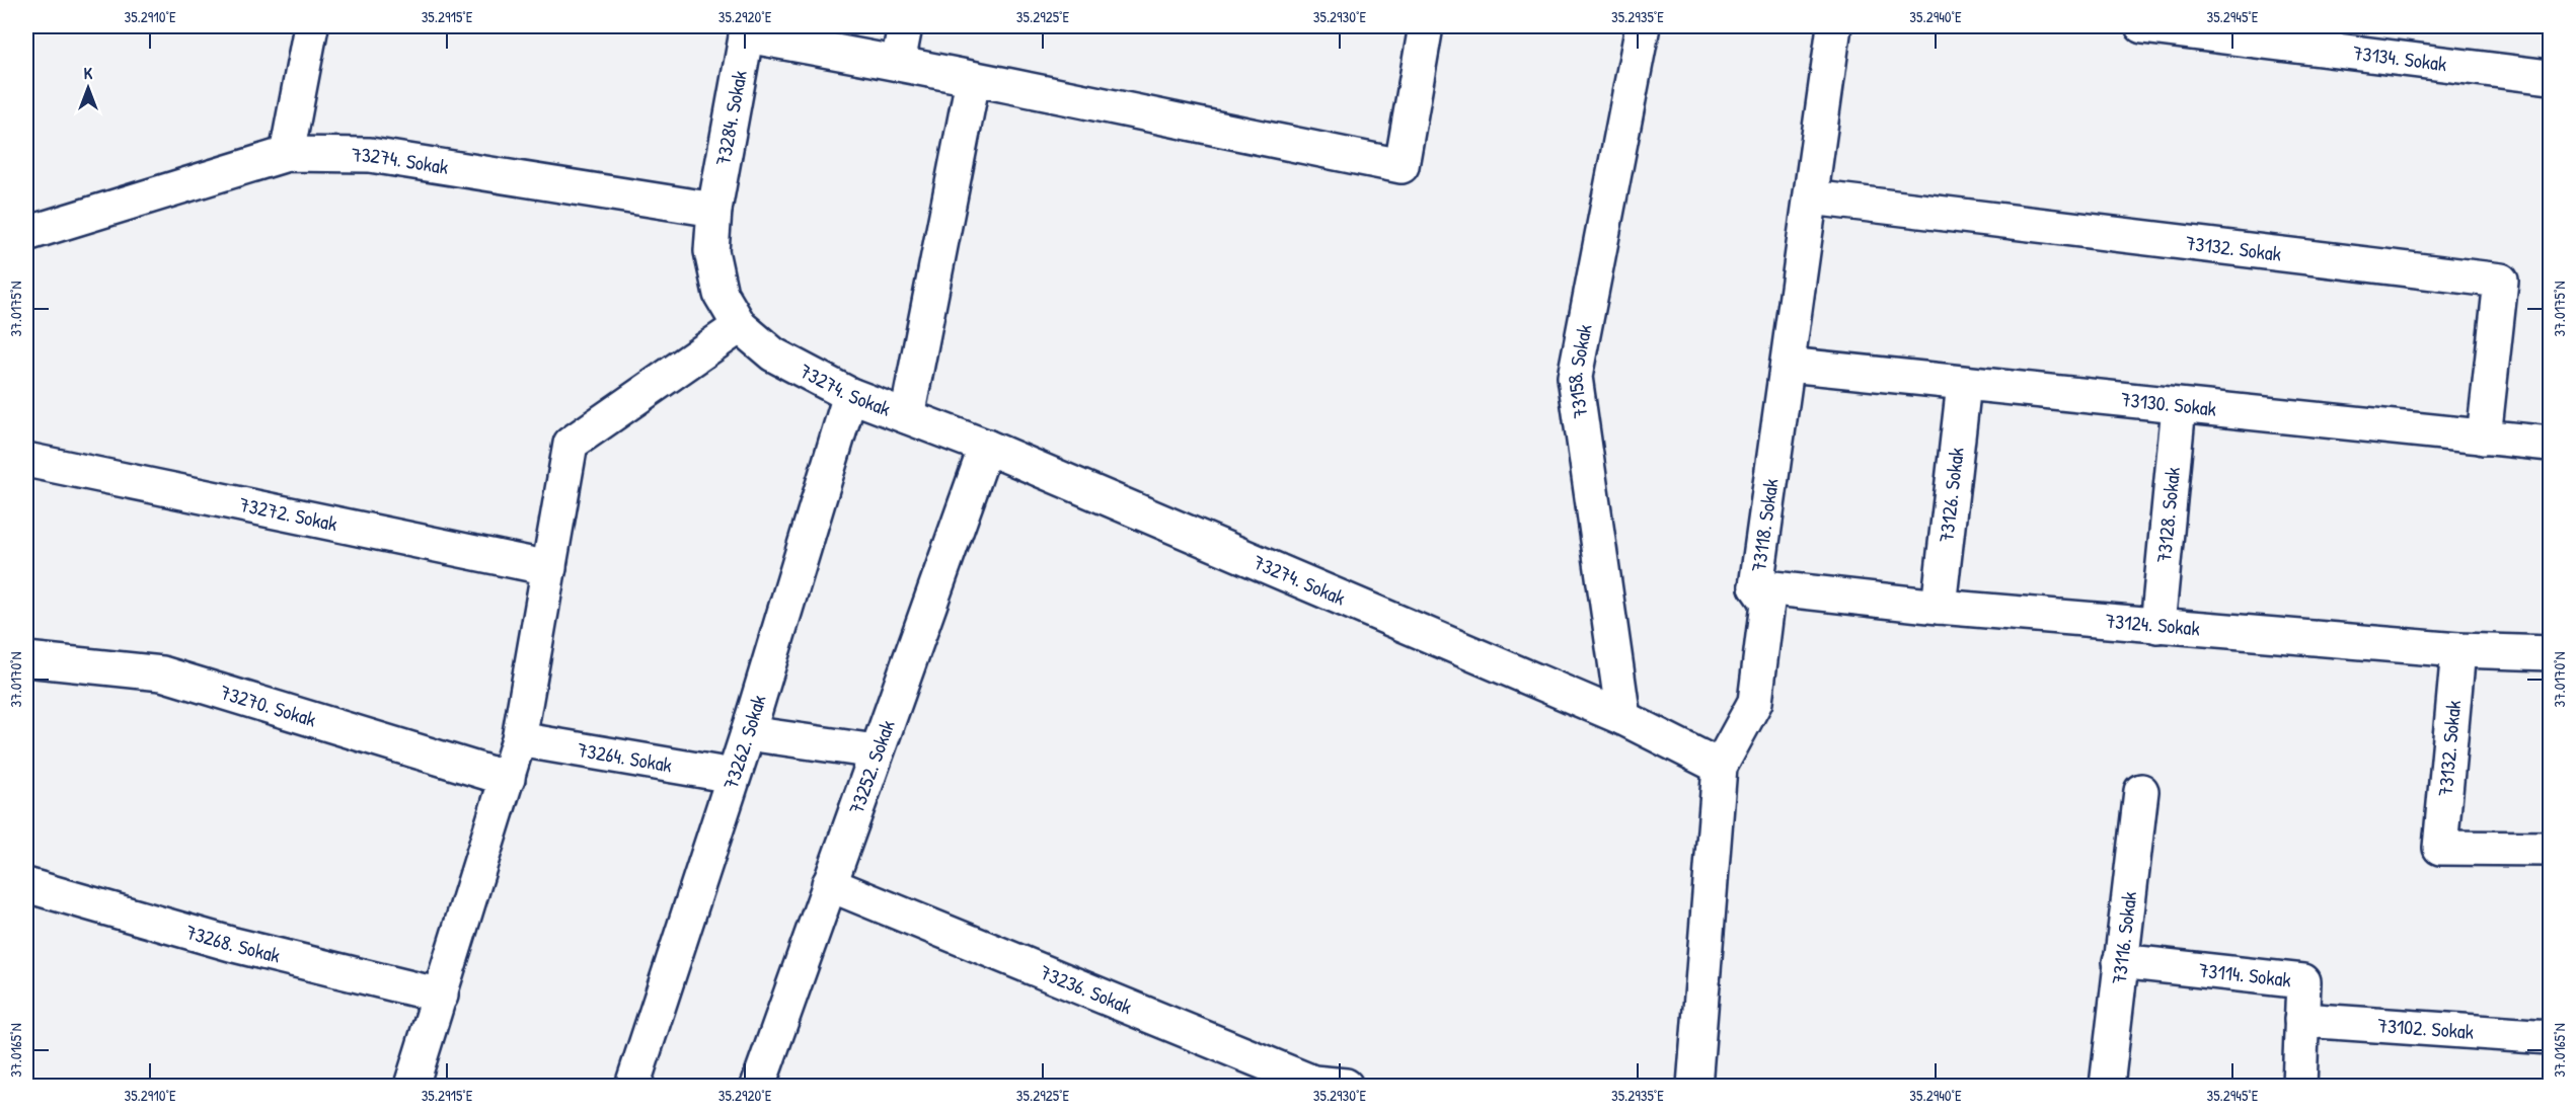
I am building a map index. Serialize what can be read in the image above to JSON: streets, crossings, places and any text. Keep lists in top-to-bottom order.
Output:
{
  "streets": {
    "street": [
      "73134. Sokak",
      "73284. Sokak",
      "73274. Sokak",
      "73132. Sokak",
      "73158. Sokak",
      "73130. Sokak",
      "73126. Sokak",
      "73272. Sokak",
      "73128. Sokak",
      "73118. Sokak",
      "73124. Sokak",
      "73270. Sokak",
      "73262. Sokak",
      "73264. Sokak",
      "73252. Sokak",
      "73116. Sokak",
      "73268. Sokak",
      "73114. Sokak",
      "73236. Sokak",
      "73102. Sokak"
    ]
  },
  "crossings": [
    ["73284. Sokak", "73274. Sokak"],
    ["73274. Sokak", "73158. Sokak"],
    ["73274. Sokak", "73118. Sokak"],
    ["73274. Sokak", "73262. Sokak"],
    ["73274. Sokak", "73252. Sokak"],
    ["73132. Sokak", "73130. Sokak"],
    ["73132. Sokak", "73118. Sokak"],
    ["73132. Sokak", "73124. Sokak"],
    ["73130. Sokak", "73126. Sokak"],
    ["73130. Sokak", "73128. Sokak"],
    ["73130. Sokak", "73118. Sokak"],
    ["73126. Sokak", "73124. Sokak"],
    ["73128. Sokak", "73124. Sokak"],
    ["73118. Sokak", "73124. Sokak"],
    ["73262. Sokak", "73264. Sokak"],
    ["73252. Sokak", "73236. Sokak"],
    ["73116. Sokak", "73114. Sokak"],
    ["73114. Sokak", "73102. Sokak"]
  ],
  "north": "top",
  "coordinates": [
    "35.2910°E",
    "35.2915°E",
    "35.2920°E",
    "35.2925°E",
    "35.2930°E",
    "35.2935°E",
    "35.2940°E",
    "35.2945°E",
    "37.0175°N",
    "37.0170°N",
    "37.0165°N"
  ]
}
